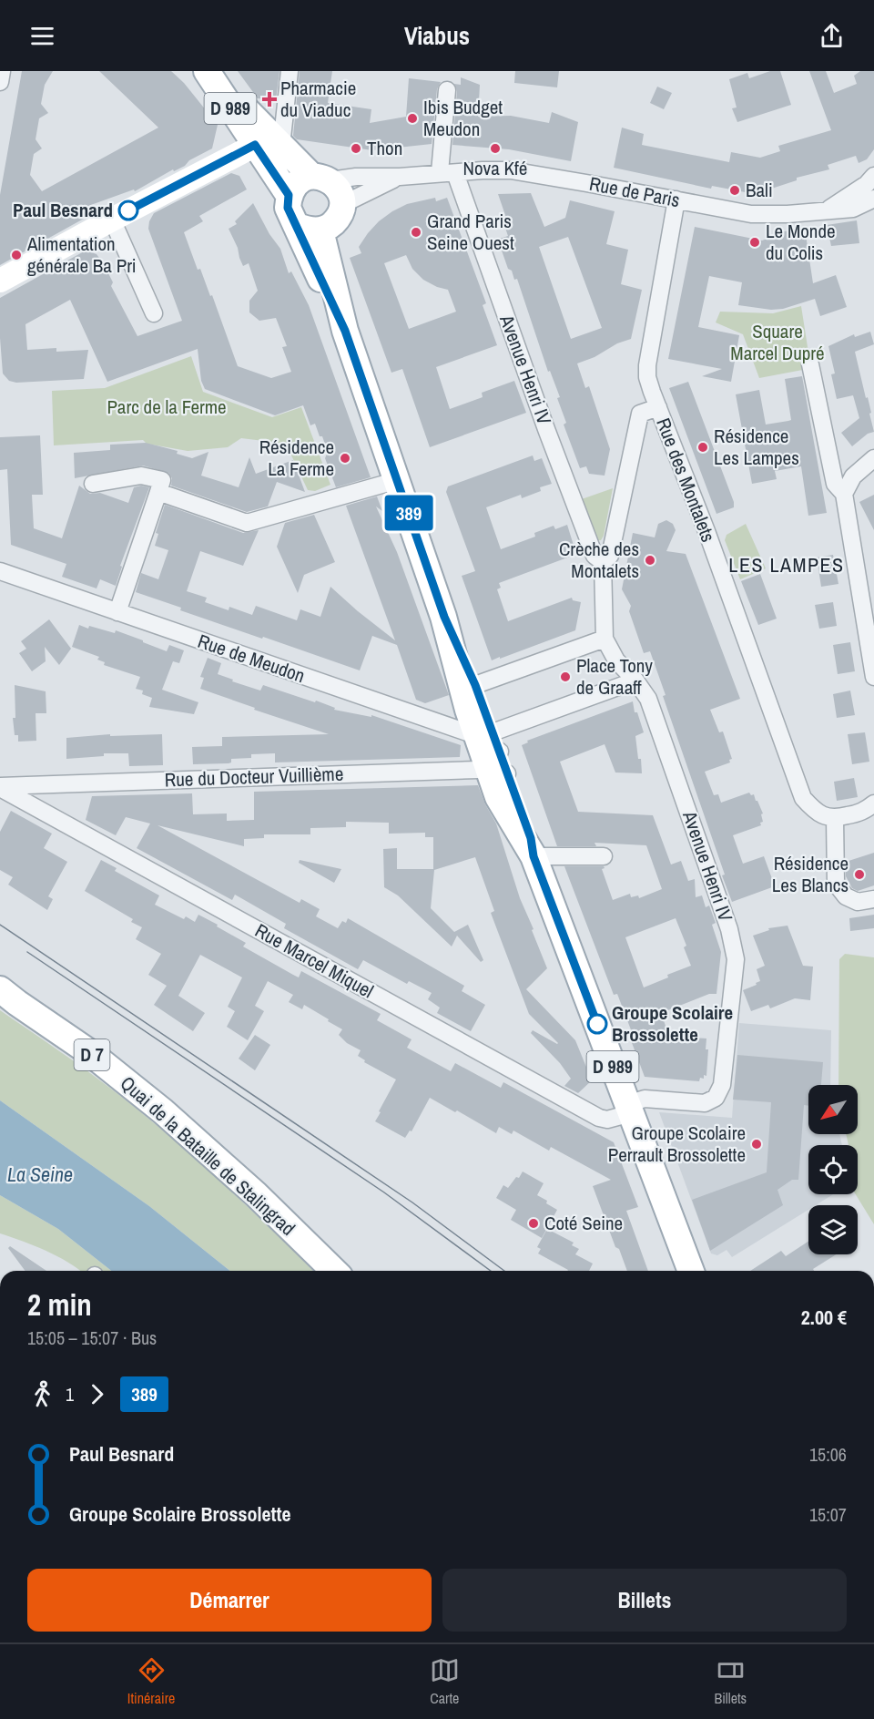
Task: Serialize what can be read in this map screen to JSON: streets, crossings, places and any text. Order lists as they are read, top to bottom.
{
  "streets": {
    "main road": ["D 989", "D 7", "Quai de la Bataille de Stalingrad"],
    "street": [
      "Rue de Paris",
      "Avenue Henri IV",
      "Rue des Montalets",
      "Rue de Meudon",
      "Rue du Docteur Vuillième",
      "Rue Marcel Miquel"
    ]
  },
  "crossings": [
    ["D 989", "Rue de Paris"],
    ["D 989", "Avenue Henri IV"],
    ["D 989", "Rue de Meudon"],
    ["D 989", "Rue du Docteur Vuillième"],
    ["D 989", "Rue Marcel Miquel"],
    ["Rue de Paris", "Avenue Henri IV"],
    ["Rue de Paris", "Rue des Montalets"],
    ["Avenue Henri IV", "Rue des Montalets"],
    ["Avenue Henri IV", "Rue Marcel Miquel"],
    ["Rue de Meudon", "Rue du Docteur Vuillième"],
    ["Rue du Docteur Vuillième", "Rue Marcel Miquel"]
  ],
  "districts": ["LES LAMPES"],
  "water": ["La Seine"],
  "parks": ["Square Marcel Dupré", "Parc de la Ferme"],
  "places": {
    "health": ["Pharmacie du Viaduc"],
    "other": [
      "Ibis Budget Meudon",
      "Thon",
      "Nova Kfé",
      "Bali",
      "Paul Besnard",
      "Grand Paris Seine Ouest",
      "Le Monde du Colis",
      "Alimentation générale Ba Pri",
      "Résidence Les Lampes",
      "Résidence La Ferme",
      "Crèche des Montalets",
      "Place Tony de Graaff",
      "Résidence Les Blancs",
      "Groupe Scolaire Brossolette",
      "Groupe Scolaire Perrault Brossolette",
      "Coté Seine"
    ]
  },
  "lines": ["bus line 389"],
  "north": "bottom left",
  "page": {
    "header": "Viabus",
    "on_map": "389",
    "heading": ["2 min", "15:05 – 15:07 · Bus", "2.00 €"],
    "legs": ["1", "389"],
    "list": [
      {
        "name": "Paul Besnard",
        "value": "15:06"
      },
      {
        "name": "Groupe Scolaire Brossolette",
        "value": "15:07"
      }
    ],
    "buttons": ["Démarrer", "Billets"],
    "tabs": ["Itinéraire", "Carte", "Billets"]
  }
}
